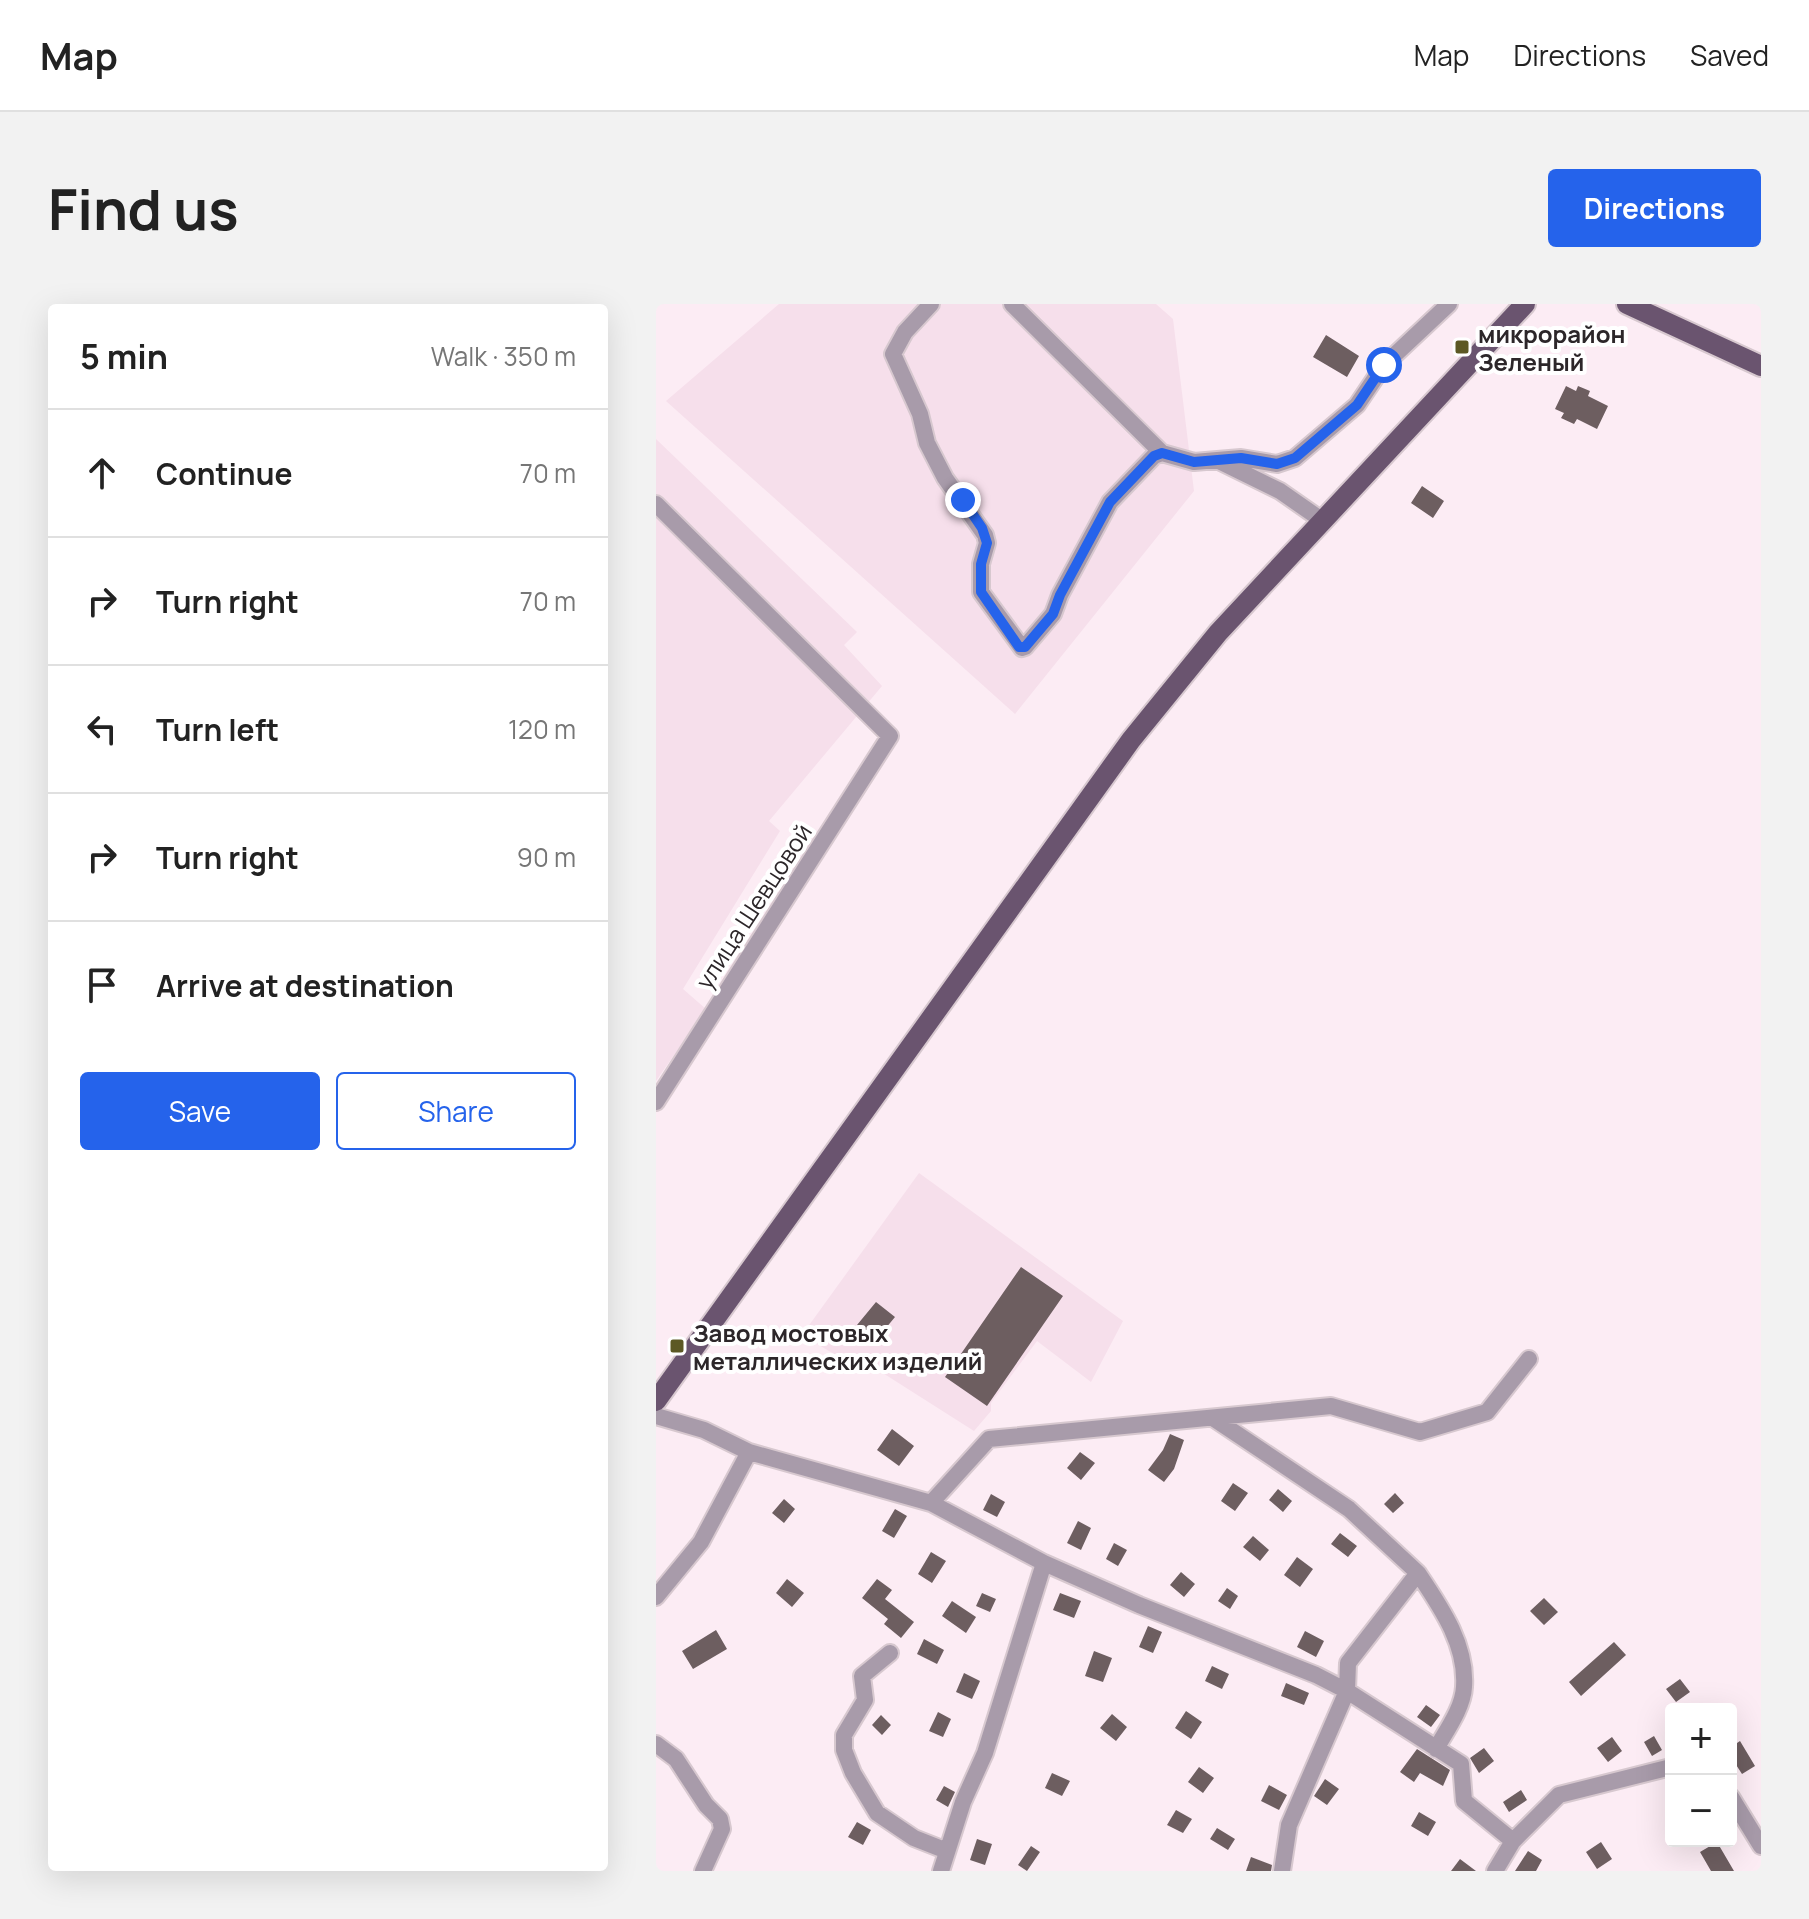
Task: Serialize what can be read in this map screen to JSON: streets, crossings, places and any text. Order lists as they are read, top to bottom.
{
  "streets": {
    "street": ["улица Шевцовой"]
  },
  "places": {
    "transit": ["микрорайон Зеленый", "Завод мостовых металлических изделий"]
  },
  "page": {
    "header": "Map",
    "nav": ["Map", "Directions", "Saved"],
    "buttons": [
      "Directions",
      ["Save", "Share"]
    ],
    "title": "Find us",
    "heading": ["5 min", "Walk · 350 m"],
    "list": [
      ["Continue", "70 m"],
      ["Turn right", "70 m"],
      ["Turn left", "120 m"],
      ["Turn right", "90 m"],
      "Arrive at destination"
    ],
    "map_buttons": ["+", "−"]
  }
}
